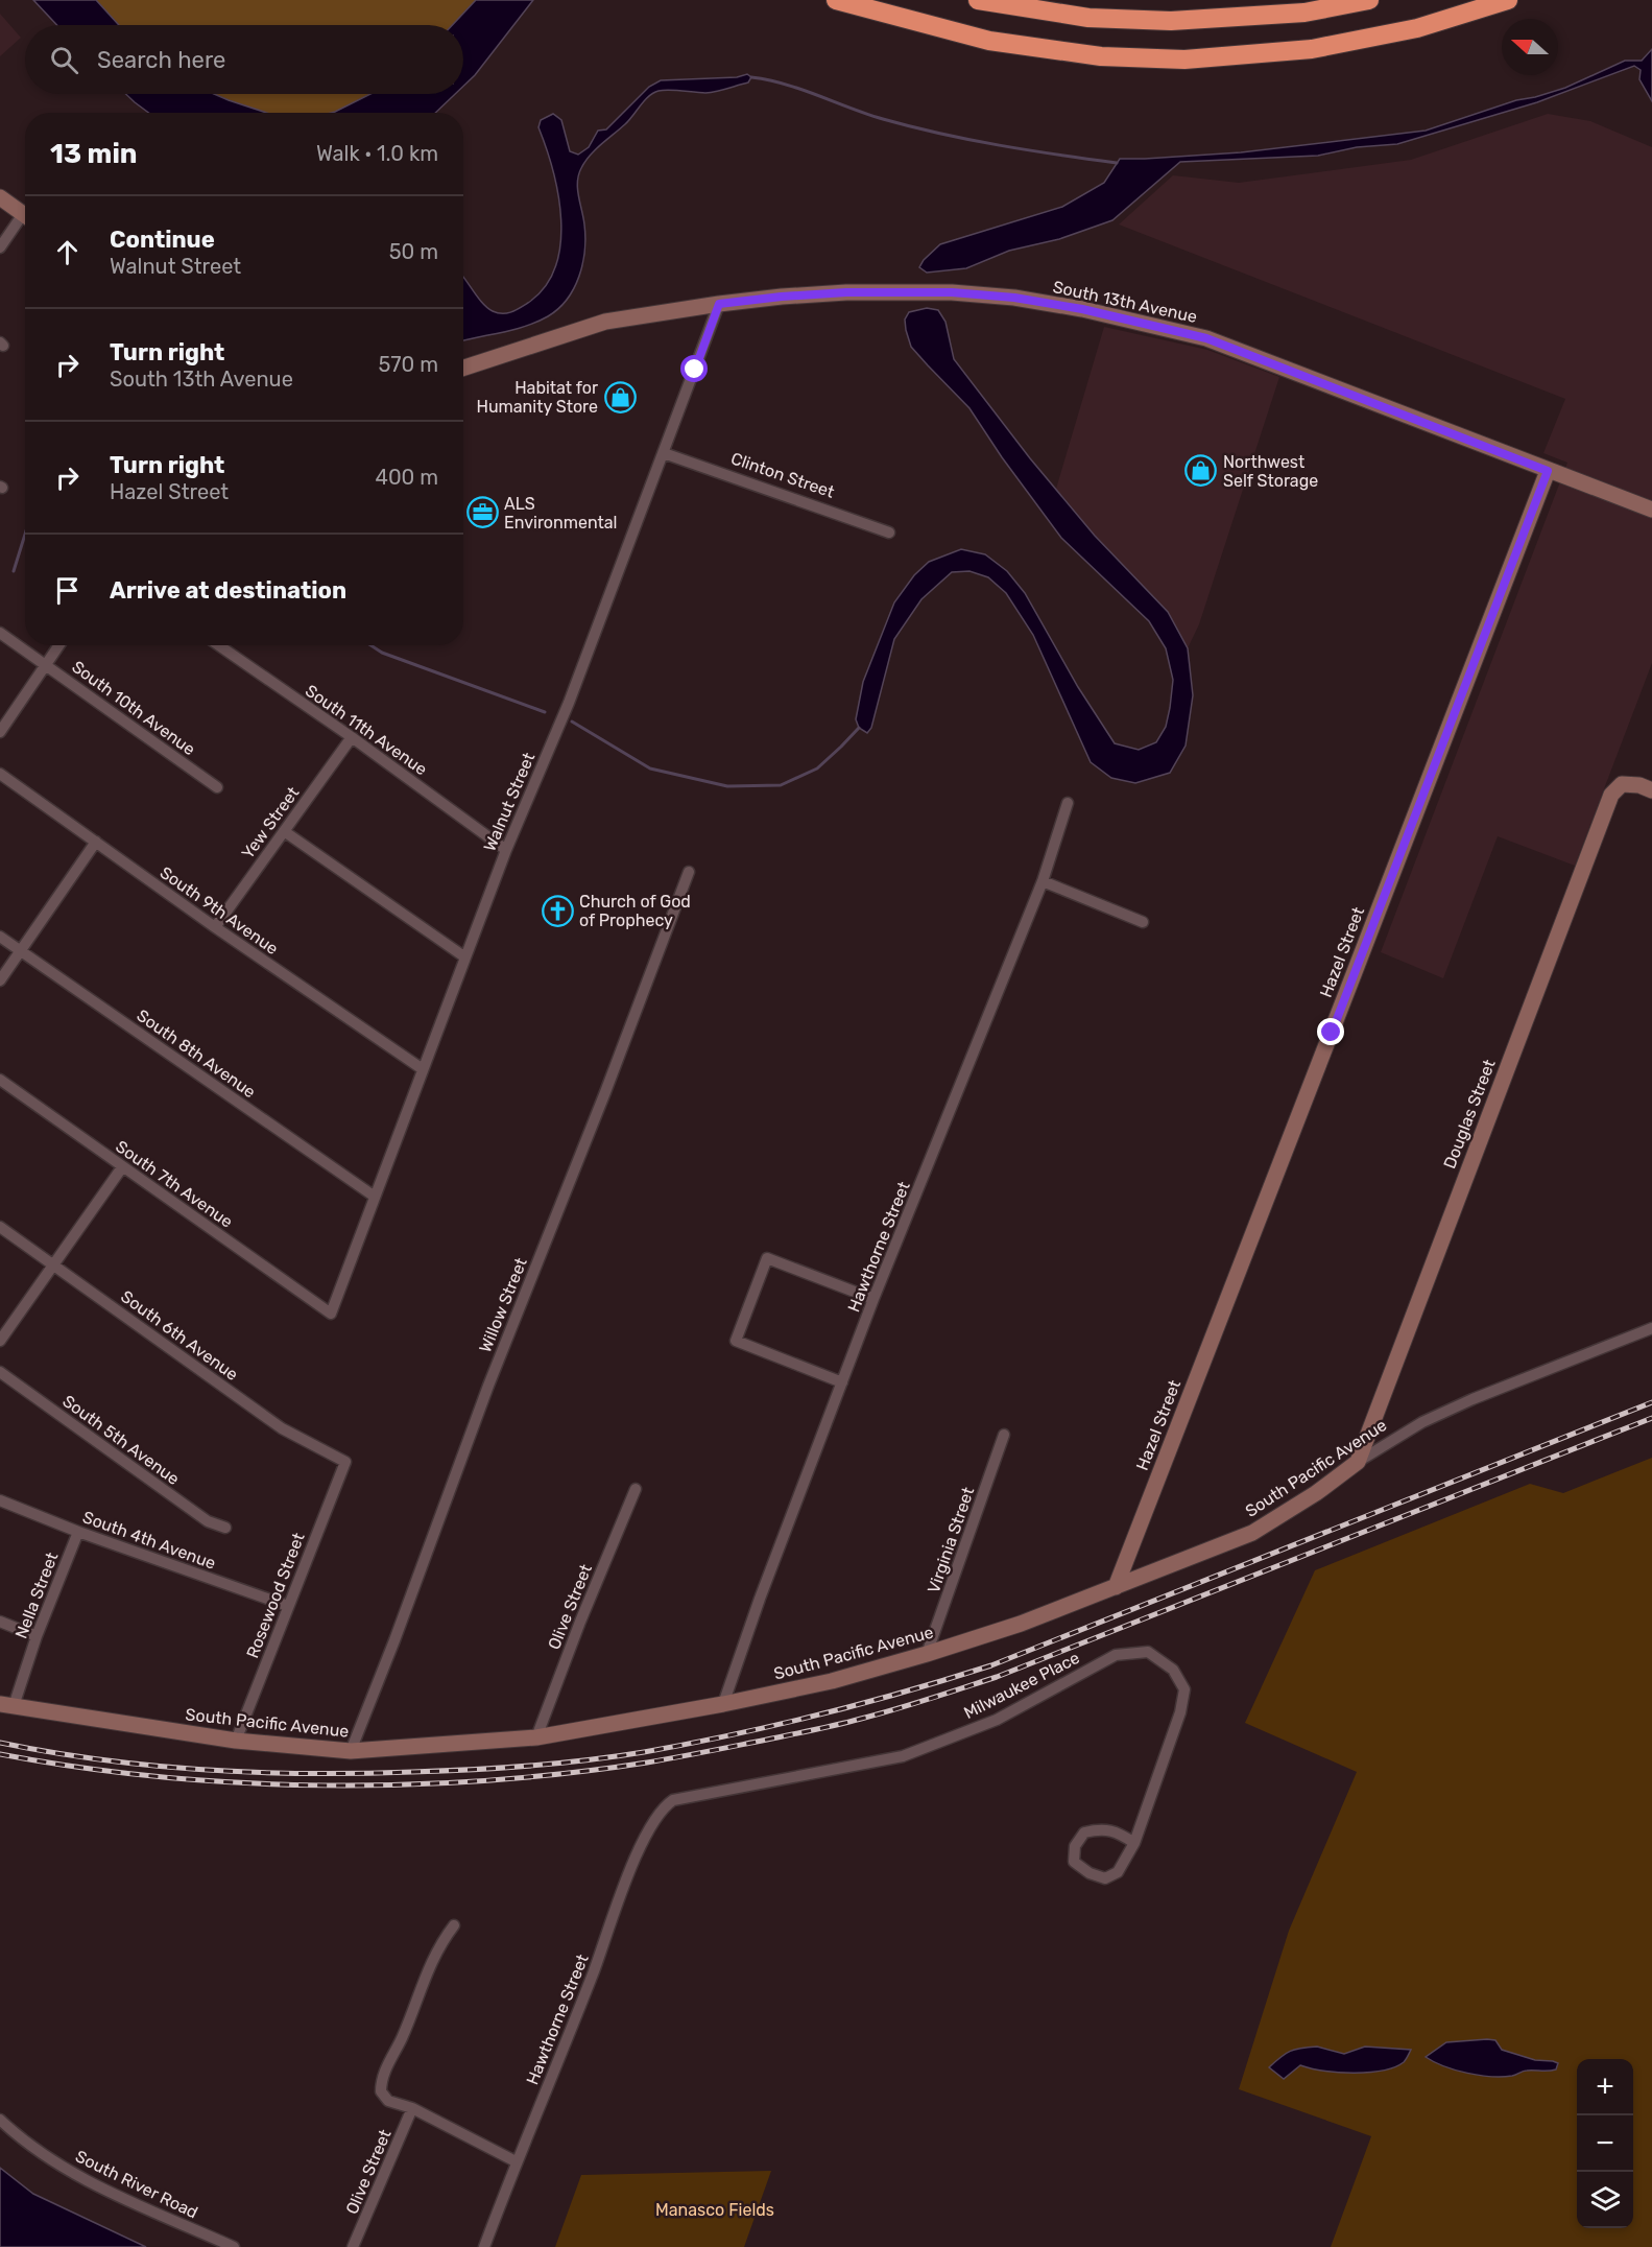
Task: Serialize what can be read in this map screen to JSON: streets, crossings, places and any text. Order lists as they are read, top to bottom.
{
  "streets": {
    "street": [
      "South 13th Avenue",
      "Clinton Street",
      "South 10th Avenue",
      "South 11th Avenue",
      "Walnut Street",
      "Yew Street",
      "South 9th Avenue",
      "Hazel Street",
      "South 8th Avenue",
      "Douglas Street",
      "South 7th Avenue",
      "Hawthorne Street",
      "Willow Street",
      "South 6th Avenue",
      "South 5th Avenue",
      "South Pacific Avenue",
      "South 4th Avenue",
      "Virginia Street",
      "Nella Street",
      "Rosewood Street",
      "Olive Street",
      "Milwaukee Place",
      "South River Road"
    ]
  },
  "crossings": [
    ["South 13th Avenue", "Walnut Street"],
    ["South 13th Avenue", "Hazel Street"],
    ["Clinton Street", "Walnut Street"],
    ["South 11th Avenue", "Walnut Street"],
    ["South 11th Avenue", "Yew Street"],
    ["Walnut Street", "South 9th Avenue"],
    ["Walnut Street", "South 8th Avenue"],
    ["Walnut Street", "South 7th Avenue"],
    ["Yew Street", "South 9th Avenue"],
    ["Hazel Street", "South Pacific Avenue"],
    ["Douglas Street", "South Pacific Avenue"],
    ["Hawthorne Street", "South Pacific Avenue"],
    ["Hawthorne Street", "Milwaukee Place"],
    ["Willow Street", "South Pacific Avenue"],
    ["South 6th Avenue", "Rosewood Street"],
    ["South Pacific Avenue", "Virginia Street"],
    ["South Pacific Avenue", "Nella Street"],
    ["South Pacific Avenue", "Rosewood Street"],
    ["South Pacific Avenue", "Olive Street"],
    ["South 4th Avenue", "Nella Street"],
    ["South 4th Avenue", "Rosewood Street"]
  ],
  "parks": ["Manasco Fields"],
  "places": {
    "shop": ["Habitat for Humanity Store", "Northwest Self Storage"],
    "office": ["ALS Environmental"],
    "church": ["Church of God of Prophecy"]
  },
  "north": "left",
  "page": {
    "search": "Search here",
    "heading": ["13 min", "Walk · 1.0 km"],
    "list": [
      ["Continue", "Walnut Street", "50 m"],
      ["Turn right", "South 13th Avenue", "570 m"],
      ["Turn right", "Hazel Street", "400 m"],
      "Arrive at destination"
    ],
    "map_buttons": ["+", "−"]
  }
}
